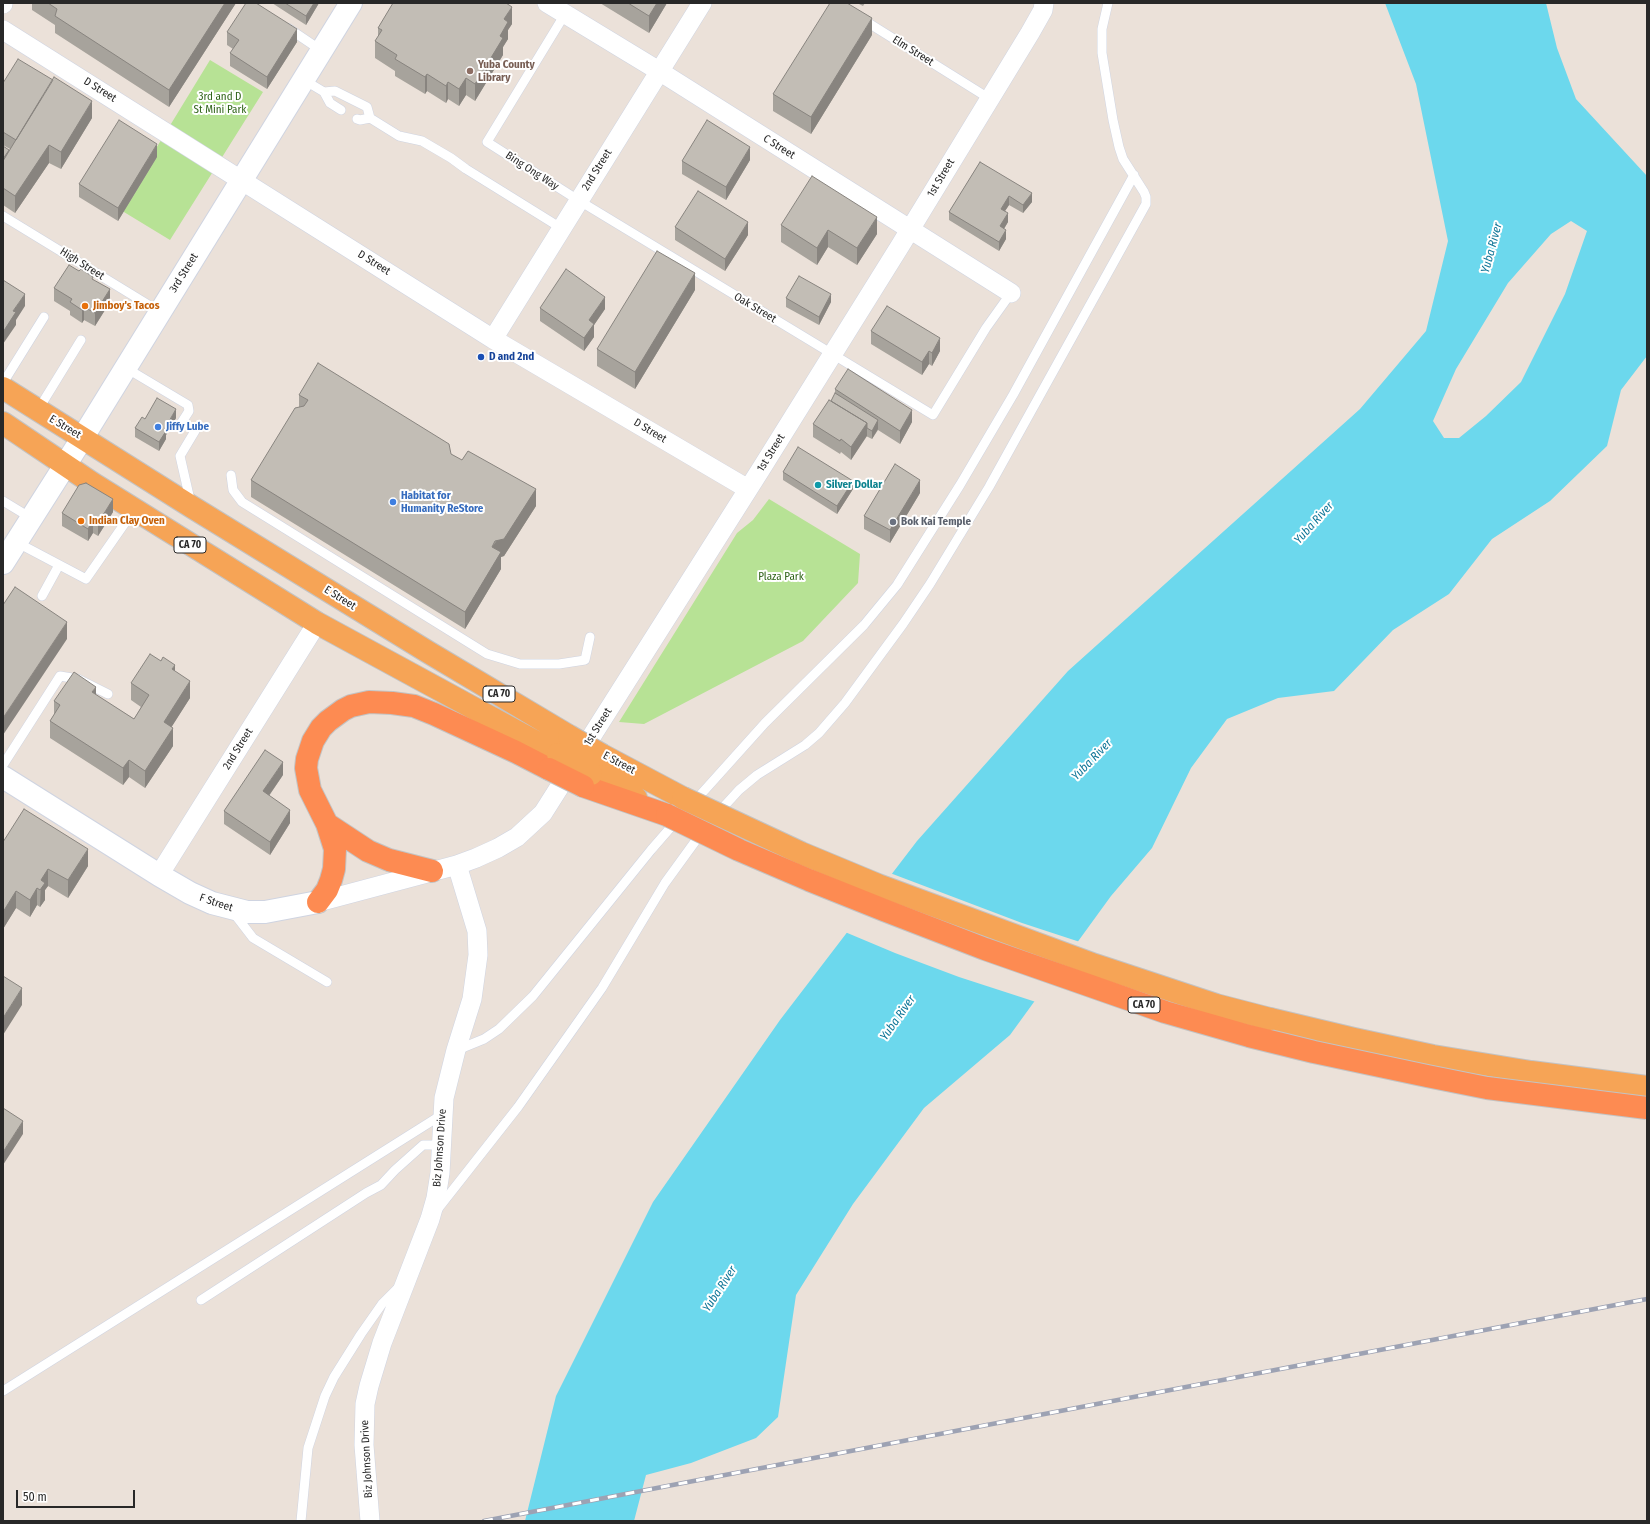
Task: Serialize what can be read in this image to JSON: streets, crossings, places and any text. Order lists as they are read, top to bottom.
{
  "streets": {
    "highway": ["E Street", "CA 70"],
    "street": [
      "D Street",
      "C Street",
      "2nd Street",
      "1st Street",
      "3rd Street",
      "F Street",
      "Biz Johnson Drive"
    ],
    "lane": [
      "Elm Street",
      "Bing Ong Way",
      "High Street",
      "Oak Street"
    ]
  },
  "crossings": [
    ["Elm Street", "1st Street"],
    ["D Street", "2nd Street"],
    ["D Street", "1st Street"],
    ["D Street", "3rd Street"],
    ["C Street", "2nd Street"],
    ["C Street", "Bing Ong Way"],
    ["C Street", "1st Street"],
    ["C Street", "Oak Street"],
    ["2nd Street", "Bing Ong Way"],
    ["2nd Street", "Oak Street"],
    ["2nd Street", "CA 70"],
    ["2nd Street", "F Street"],
    ["Bing Ong Way", "Oak Street"],
    ["1st Street", "Oak Street"],
    ["1st Street", "F Street"],
    ["1st Street", "Biz Johnson Drive"],
    ["High Street", "3rd Street"],
    ["3rd Street", "E Street"],
    ["3rd Street", "CA 70"],
    ["E Street", "CA 70"],
    ["F Street", "Biz Johnson Drive"]
  ],
  "water": ["Yuba River"],
  "parks": ["3rd and D St Mini Park", "Plaza Park"],
  "places": [
    "Yuba County Library",
    "Jimboy's Tacos",
    "D and 2nd",
    "Jiffy Lube",
    "Silver Dollar",
    "Habitat for Humanity ReStore",
    "Indian Clay Oven",
    "Bok Kai Temple"
  ],
  "scale_bar": "50 m"
}
